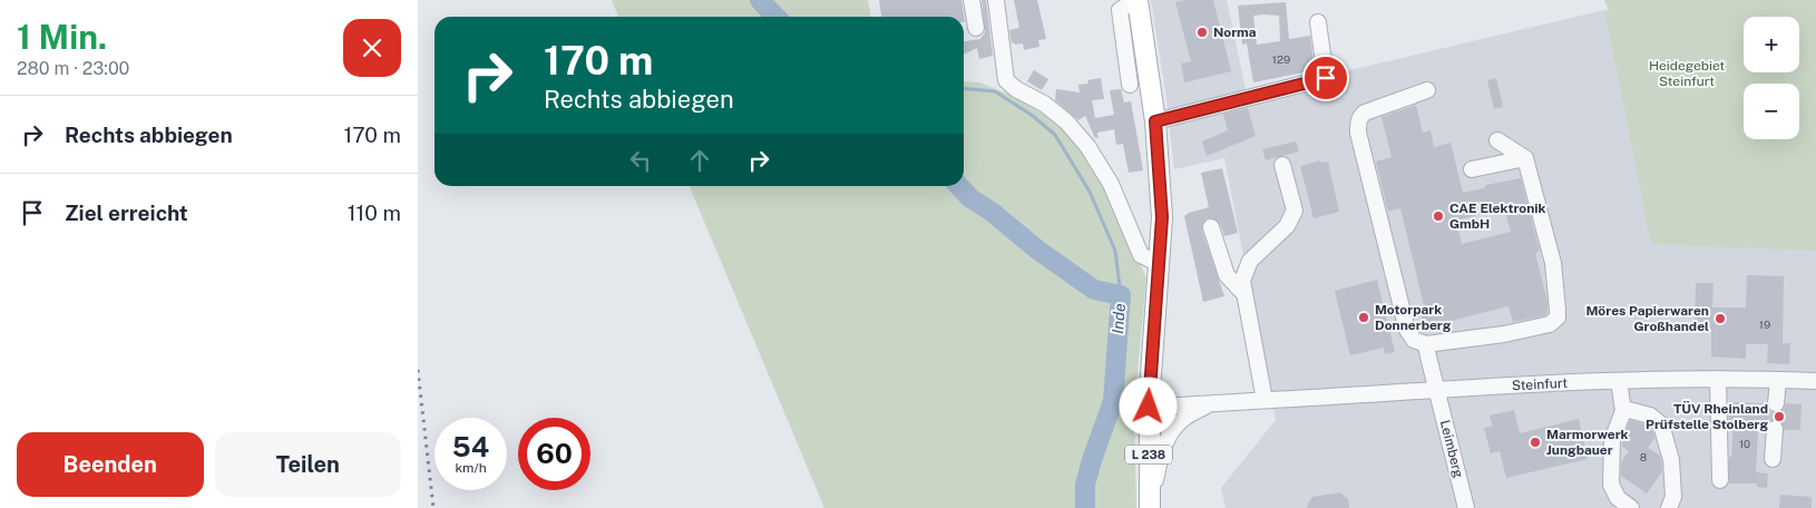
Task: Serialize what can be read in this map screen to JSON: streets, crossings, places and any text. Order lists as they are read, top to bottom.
{
  "streets": {
    "main road": ["L 238"],
    "street": ["Steinfurt", "Leimberg"]
  },
  "crossings": [
    ["Steinfurt", "Leimberg"],
    ["Steinfurt", "L 238"]
  ],
  "water": ["Inde"],
  "parks": ["Heidegebiet Steinfurt"],
  "places": [
    "Norma",
    "CAE Elektronik GmbH",
    "Motorpark Donnerberg",
    "Möres Papierwaren Großhandel",
    "TÜV Rheinland Prüfstelle Stolberg",
    "Marmorwerk Jungbauer"
  ],
  "house_numbers": [
    "129",
    "19",
    "10",
    "8"
  ],
  "page": {
    "heading": ["1 Min.", "280 m · 23:00"],
    "map_buttons": ["+", "−"],
    "turn": ["170 m", "Rechts abbiegen"],
    "list": [
      {
        "name": "Rechts abbiegen",
        "value": "170 m"
      },
      {
        "name": "Ziel erreicht",
        "value": "110 m"
      }
    ],
    "speed": "54 km/h",
    "limit": "60",
    "buttons": ["Beenden", "Teilen"]
  }
}
